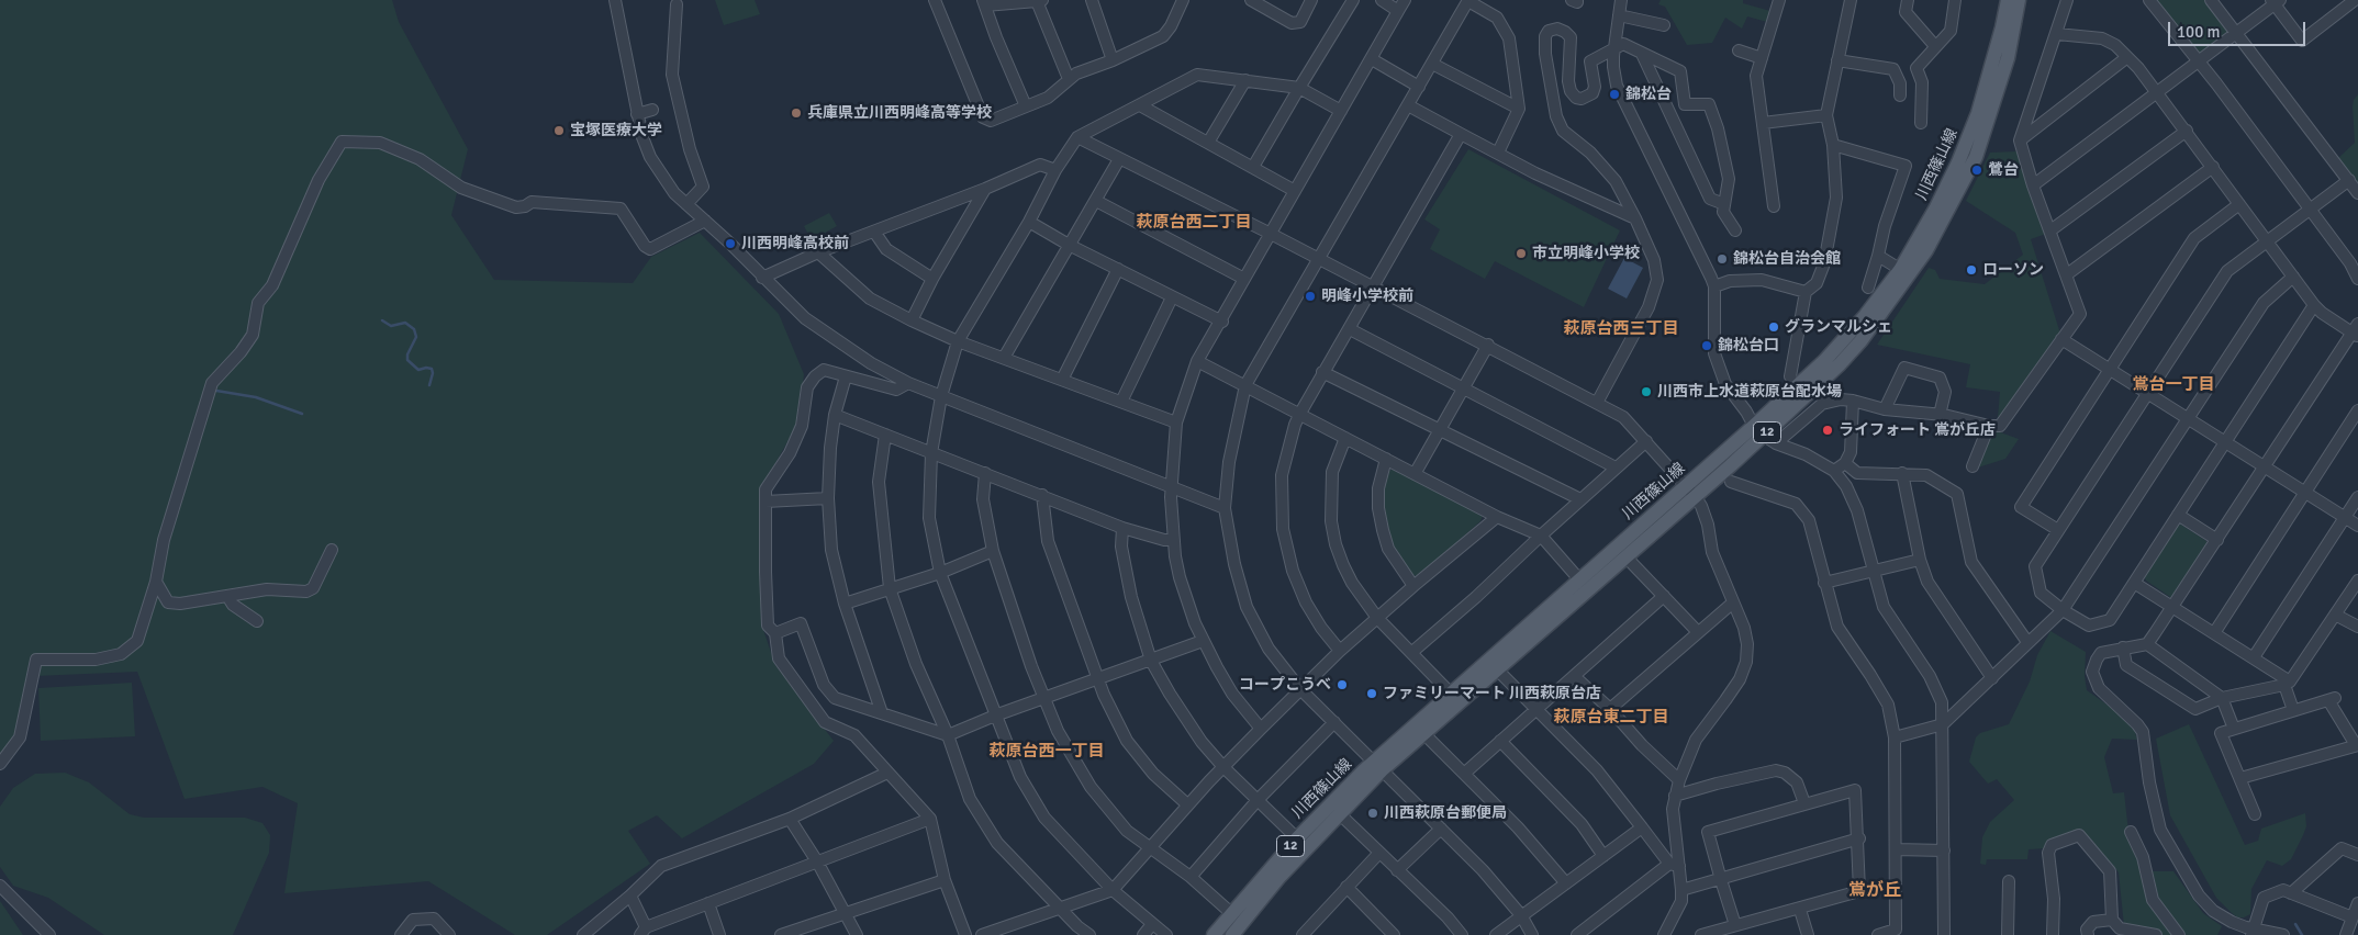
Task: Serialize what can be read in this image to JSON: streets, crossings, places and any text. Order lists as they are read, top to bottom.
{
  "streets": {
    "main road": ["川西篠山線", "12"]
  },
  "districts": [
    "萩原台西二丁目",
    "萩原台西三丁目",
    "鴬台一丁目",
    "萩原台東二丁目",
    "萩原台西一丁目",
    "鴬が丘"
  ],
  "places": [
    "錦松台",
    "兵庫県立川西明峰高等学校",
    "宝塚医療大学",
    "鶯台",
    "川西明峰高校前",
    "市立明峰小学校",
    "錦松台自治会館",
    "ローソン",
    "明峰小学校前",
    "グランマルシェ",
    "錦松台口",
    "川西市上水道萩原台配水場",
    "ライフォート 鴬が丘店",
    "コープこうべ",
    "ファミリーマート 川西萩原台店",
    "川西萩原台郵便局"
  ],
  "scale_bar": "100 m"
}
